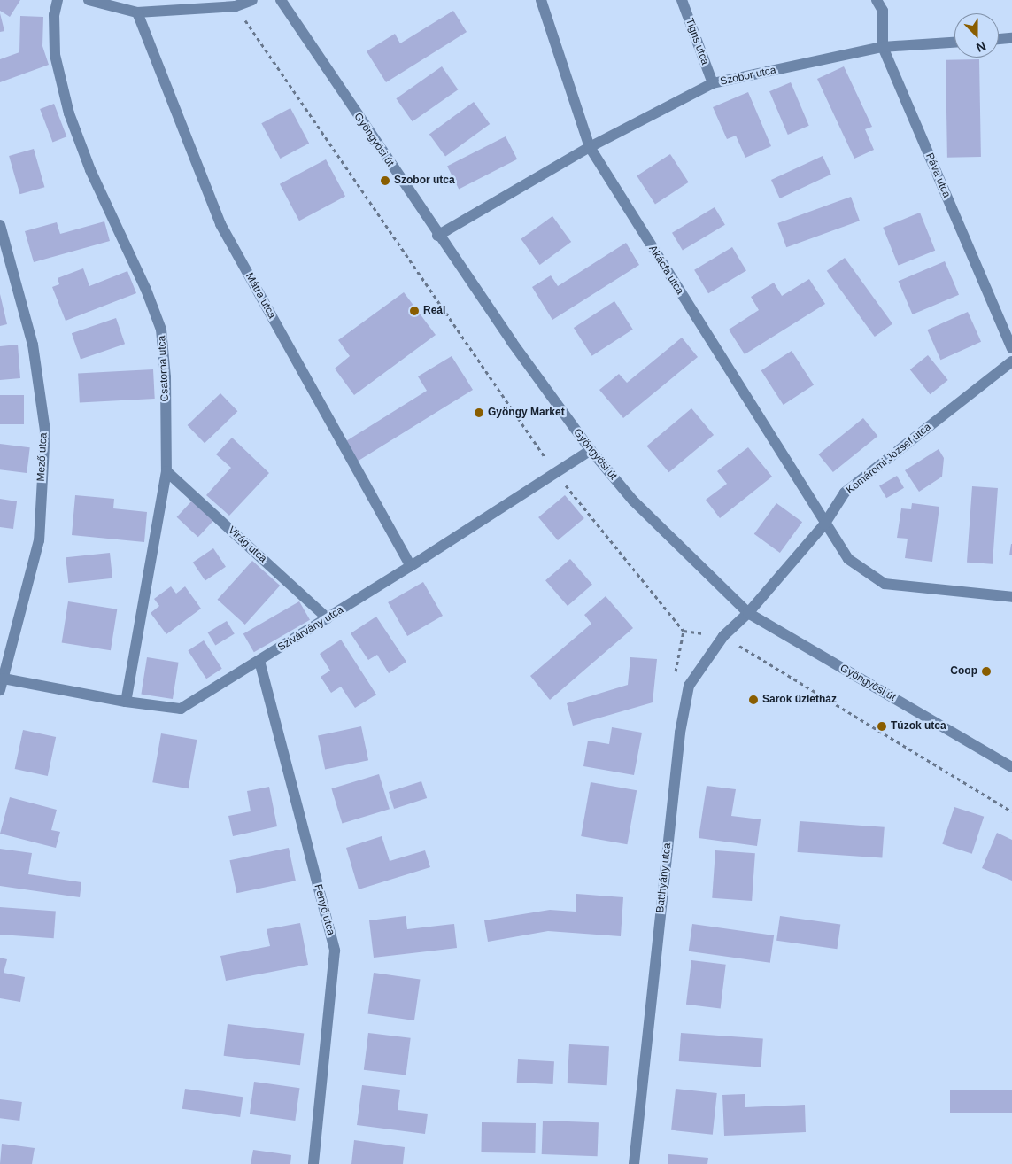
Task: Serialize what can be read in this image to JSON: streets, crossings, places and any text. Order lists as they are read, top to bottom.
{
  "streets": {
    "street": [
      "Tigris utca",
      "Szobor utca",
      "Gyöngyösi út",
      "Páva utca",
      "Akácfa utca",
      "Mátra utca",
      "Csatorna utca",
      "Mező utca",
      "Komáromi József utca",
      "Virág utca",
      "Szivárvány utca",
      "Batthyány utca",
      "Fenyő utca"
    ]
  },
  "crossings": [
    ["Tigris utca", "Szobor utca"],
    ["Szobor utca", "Gyöngyösi út"],
    ["Szobor utca", "Páva utca"],
    ["Szobor utca", "Akácfa utca"],
    ["Gyöngyösi út", "Komáromi József utca"],
    ["Gyöngyösi út", "Szivárvány utca"],
    ["Gyöngyösi út", "Batthyány utca"],
    ["Akácfa utca", "Komáromi József utca"],
    ["Mátra utca", "Szivárvány utca"],
    ["Csatorna utca", "Virág utca"],
    ["Csatorna utca", "Szivárvány utca"],
    ["Mező utca", "Szivárvány utca"],
    ["Komáromi József utca", "Batthyány utca"],
    ["Virág utca", "Szivárvány utca"],
    ["Szivárvány utca", "Fenyő utca"]
  ],
  "places": [
    "Szobor utca",
    "Reál",
    "Gyöngy Market",
    "Coop",
    "Sarok üzletház",
    "Túzok utca"
  ],
  "north": "bottom"
}
